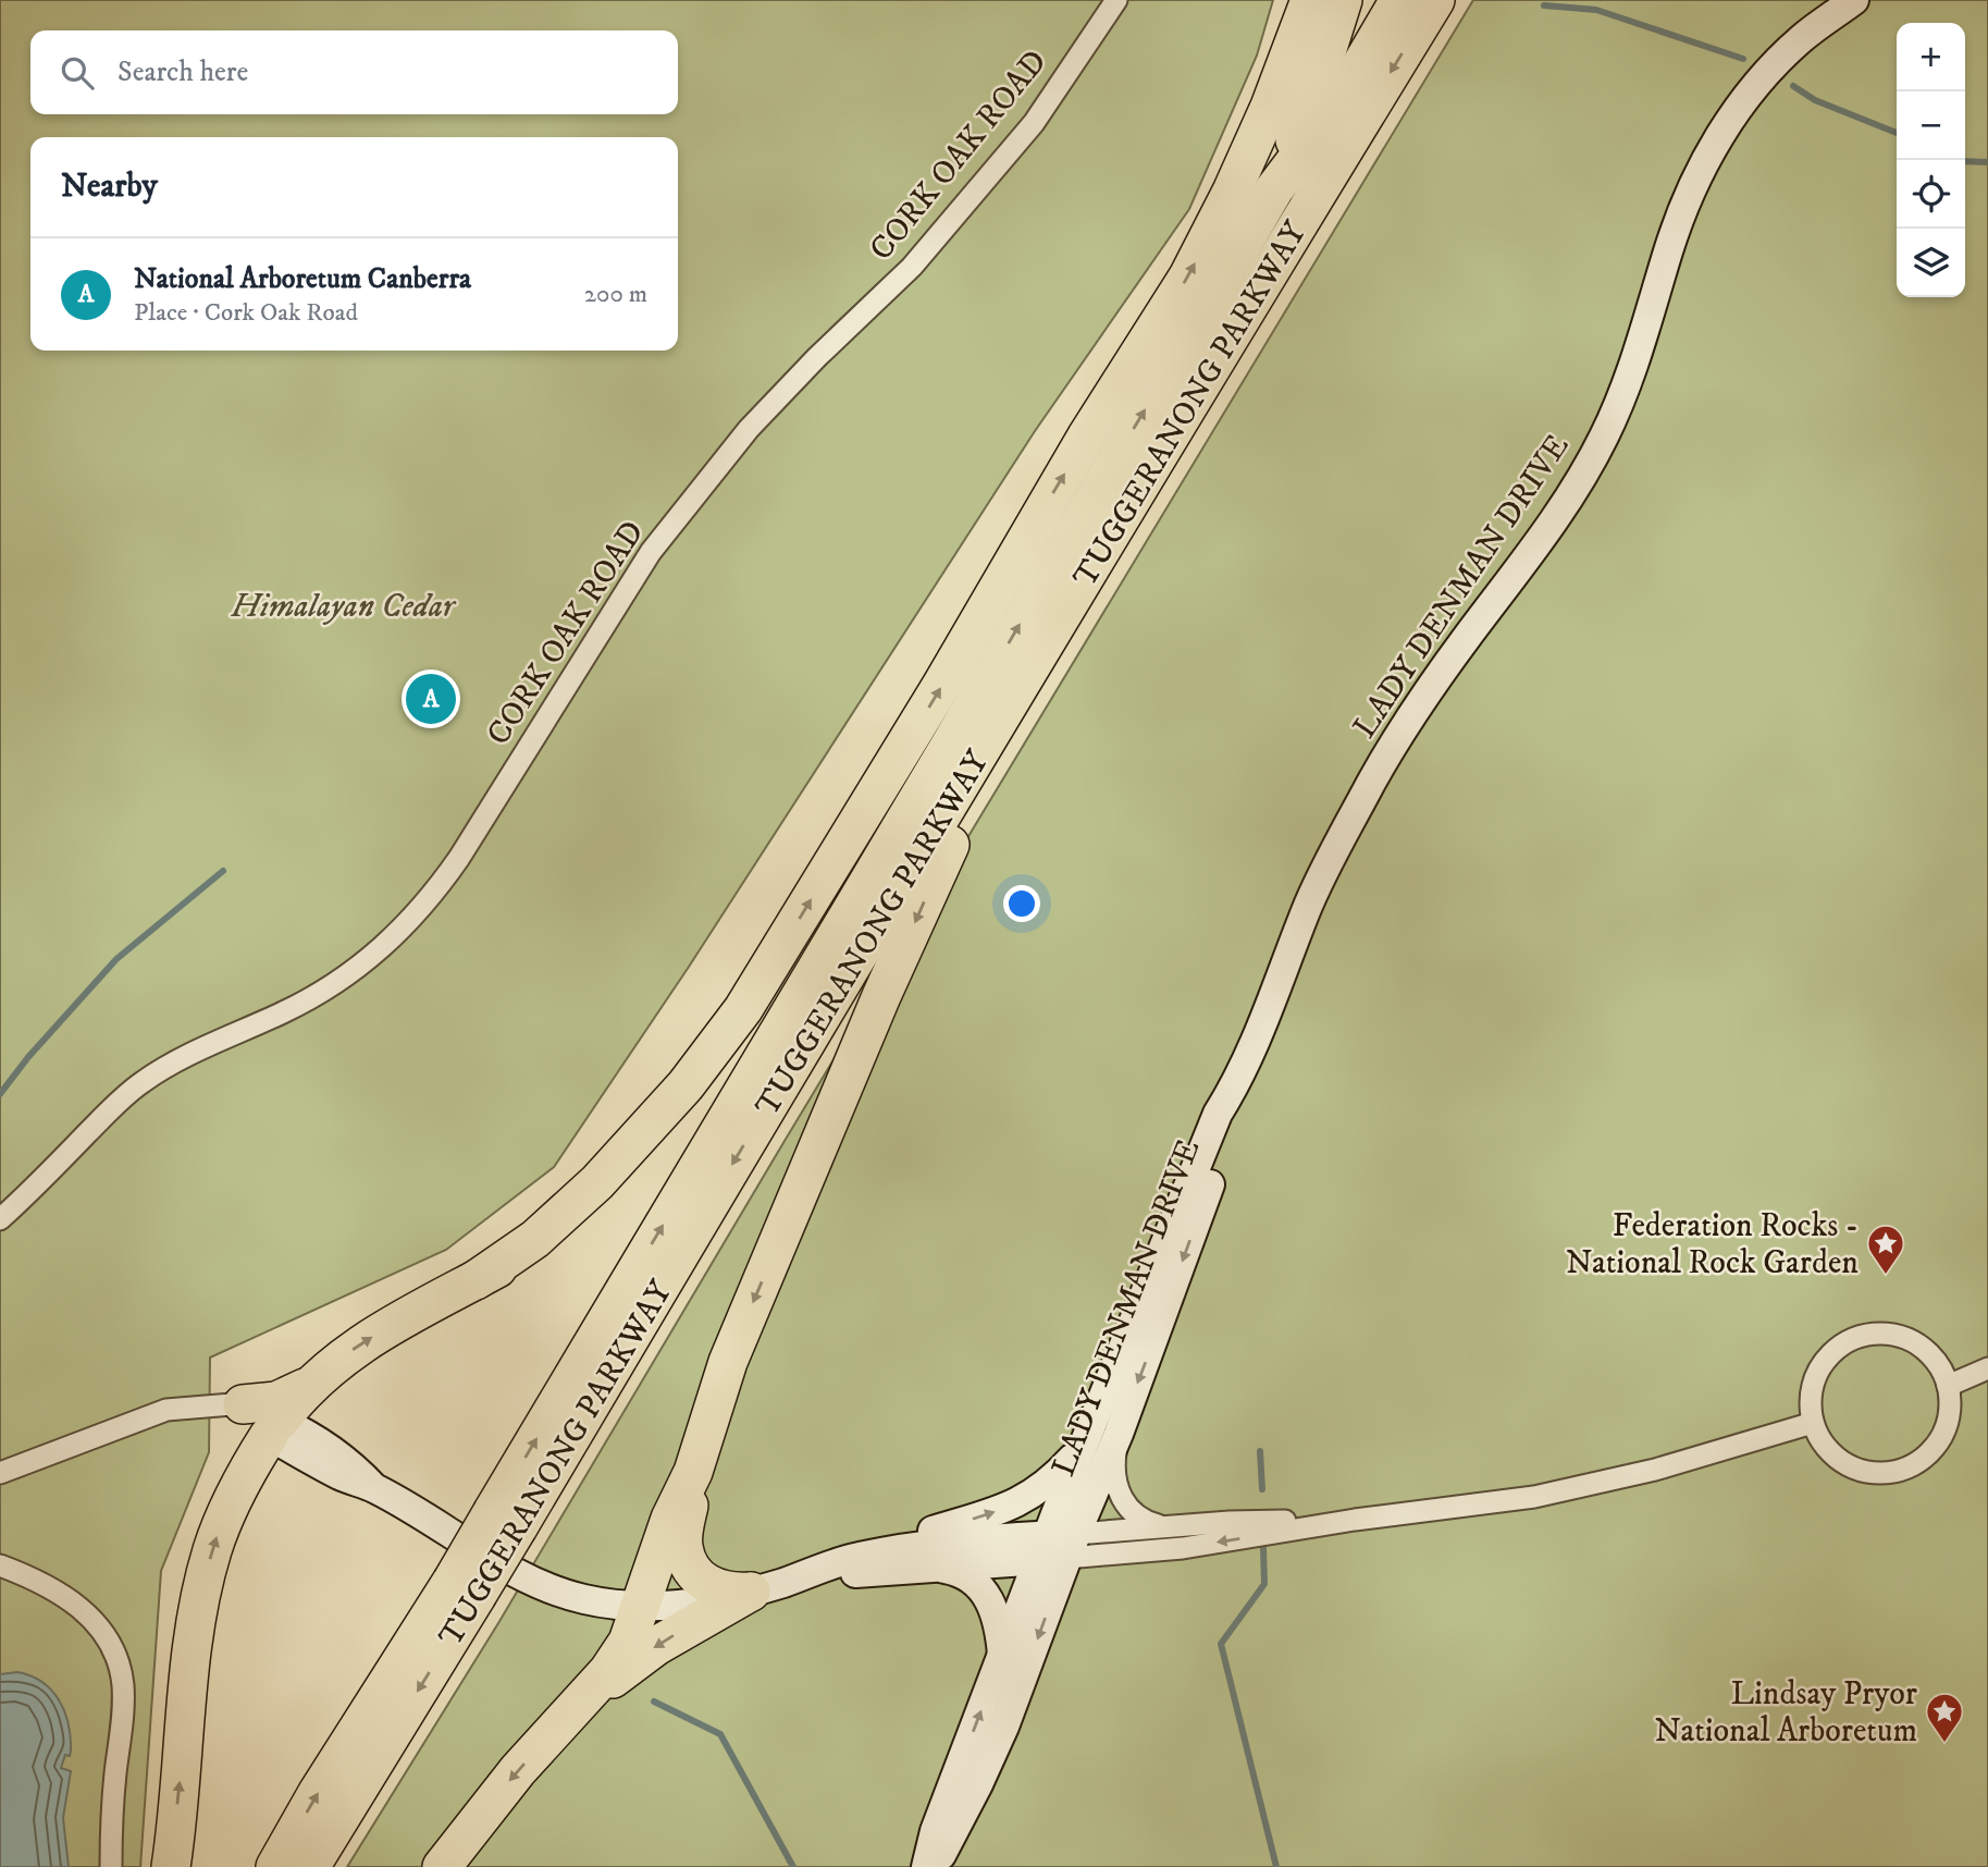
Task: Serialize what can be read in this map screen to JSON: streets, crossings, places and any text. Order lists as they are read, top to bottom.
{
  "streets": {
    "highway": ["TUGGERANONG PARKWAY"],
    "street": ["CORK OAK ROAD", "LADY DENMAN DRIVE"]
  },
  "parks": ["Himalayan Cedar"],
  "places": {
    "place": ["Federation Rocks - National Rock Garden", "Lindsay Pryor National Arboretum"]
  },
  "page": {
    "map_buttons": ["+", "−"],
    "search": "Search here",
    "heading": "Nearby",
    "list": [
      {
        "mark": "A",
        "name": "National Arboretum Canberra",
        "note": "Place · Cork Oak Road",
        "value": "200 m"
      }
    ],
    "pins": "A"
  }
}
